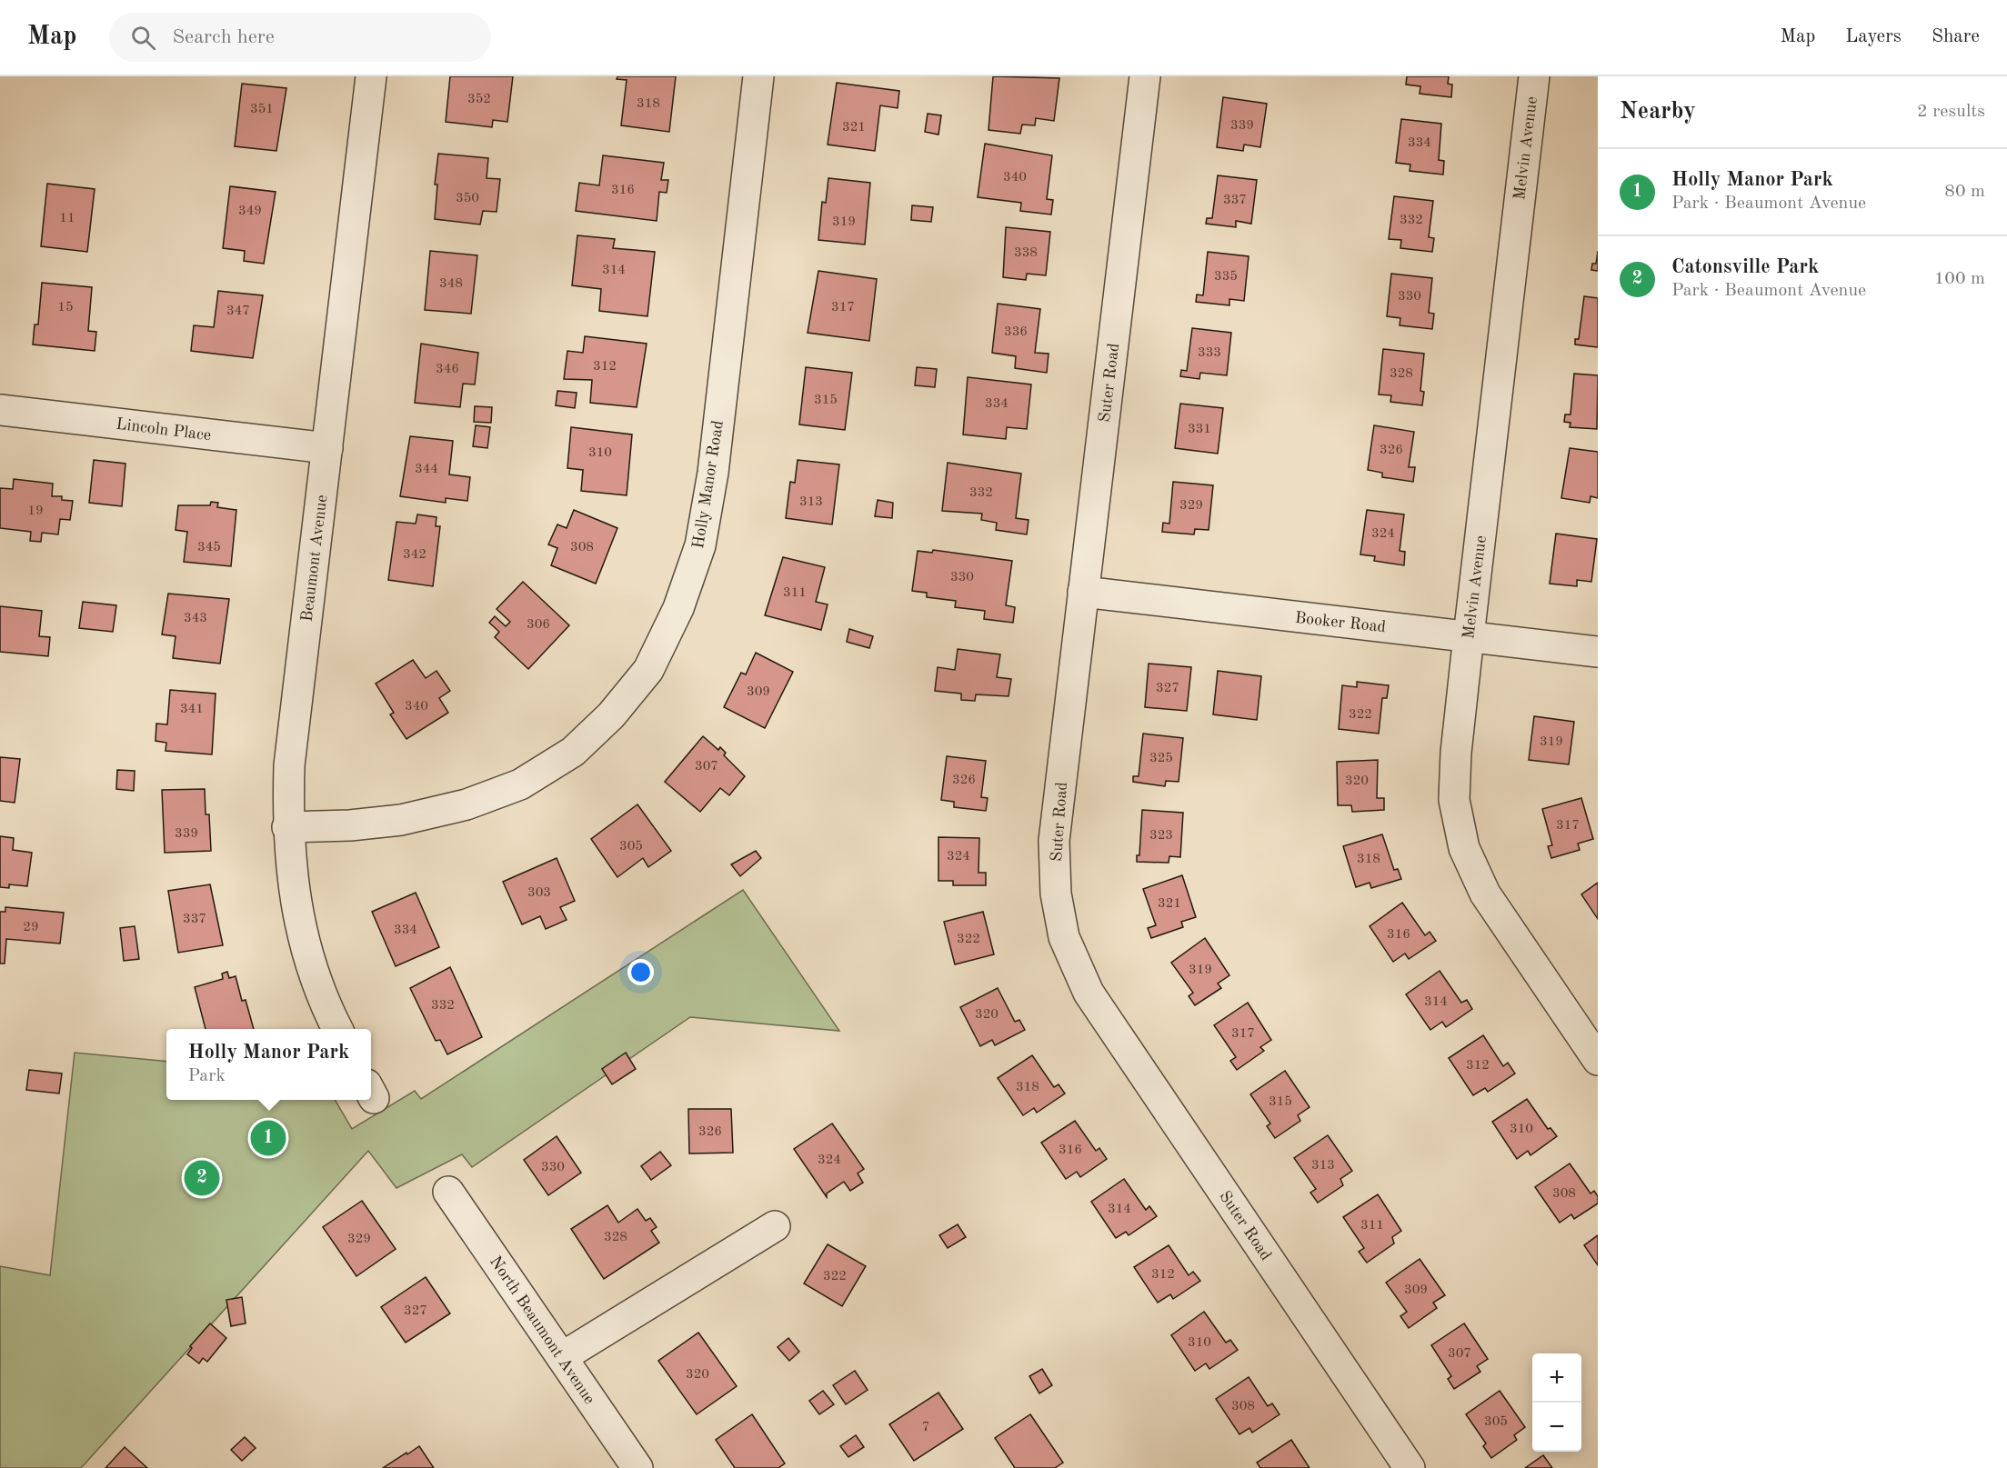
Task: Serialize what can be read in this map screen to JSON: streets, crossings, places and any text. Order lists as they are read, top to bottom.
{
  "streets": {
    "street": [
      "Melvin Avenue",
      "Suter Road",
      "Lincoln Place",
      "Holly Manor Road",
      "Beaumont Avenue",
      "Booker Road",
      "North Beaumont Avenue"
    ]
  },
  "crossings": [
    ["Melvin Avenue", "Booker Road"],
    ["Suter Road", "Booker Road"],
    ["Lincoln Place", "Beaumont Avenue"],
    ["Holly Manor Road", "Beaumont Avenue"]
  ],
  "house_numbers": [
    "352",
    "318",
    "351",
    "339",
    "321",
    "334",
    "340",
    "316",
    "350",
    "337",
    "349",
    "11",
    "332",
    "319",
    "338",
    "314",
    "335",
    "348",
    "330",
    "15",
    "317",
    "347",
    "336",
    "333",
    "312",
    "346",
    "328",
    "315",
    "334",
    "331",
    "326",
    "310",
    "344",
    "332",
    "313",
    "329",
    "19",
    "324",
    "345",
    "308",
    "342",
    "330",
    "311",
    "343",
    "306",
    "327",
    "309",
    "340",
    "341",
    "322",
    "319",
    "325",
    "307",
    "326",
    "320",
    "317",
    "339",
    "323",
    "305",
    "324",
    "318",
    "303",
    "321",
    "337",
    "29",
    "334",
    "316",
    "322",
    "319",
    "314",
    "332",
    "320",
    "317",
    "312",
    "318",
    "315",
    "310",
    "326",
    "316",
    "324",
    "313",
    "330",
    "308",
    "314",
    "311",
    "328",
    "329",
    "312",
    "322",
    "309",
    "327",
    "310",
    "307",
    "320",
    "308",
    "305",
    "7"
  ],
  "page": {
    "header": "Map",
    "search": "Search here",
    "nav": ["Map", "Layers", "Share"],
    "heading": ["Nearby", "2 results"],
    "list": [
      {
        "mark": "1",
        "name": "Holly Manor Park",
        "note": "Park · Beaumont Avenue",
        "value": "80 m"
      },
      {
        "mark": "2",
        "name": "Catonsville Park",
        "note": "Park · Beaumont Avenue",
        "value": "100 m"
      }
    ],
    "popup": ["Holly Manor Park", "Park"],
    "pins": ["1", "2"],
    "map_buttons": ["+", "−"]
  }
}
